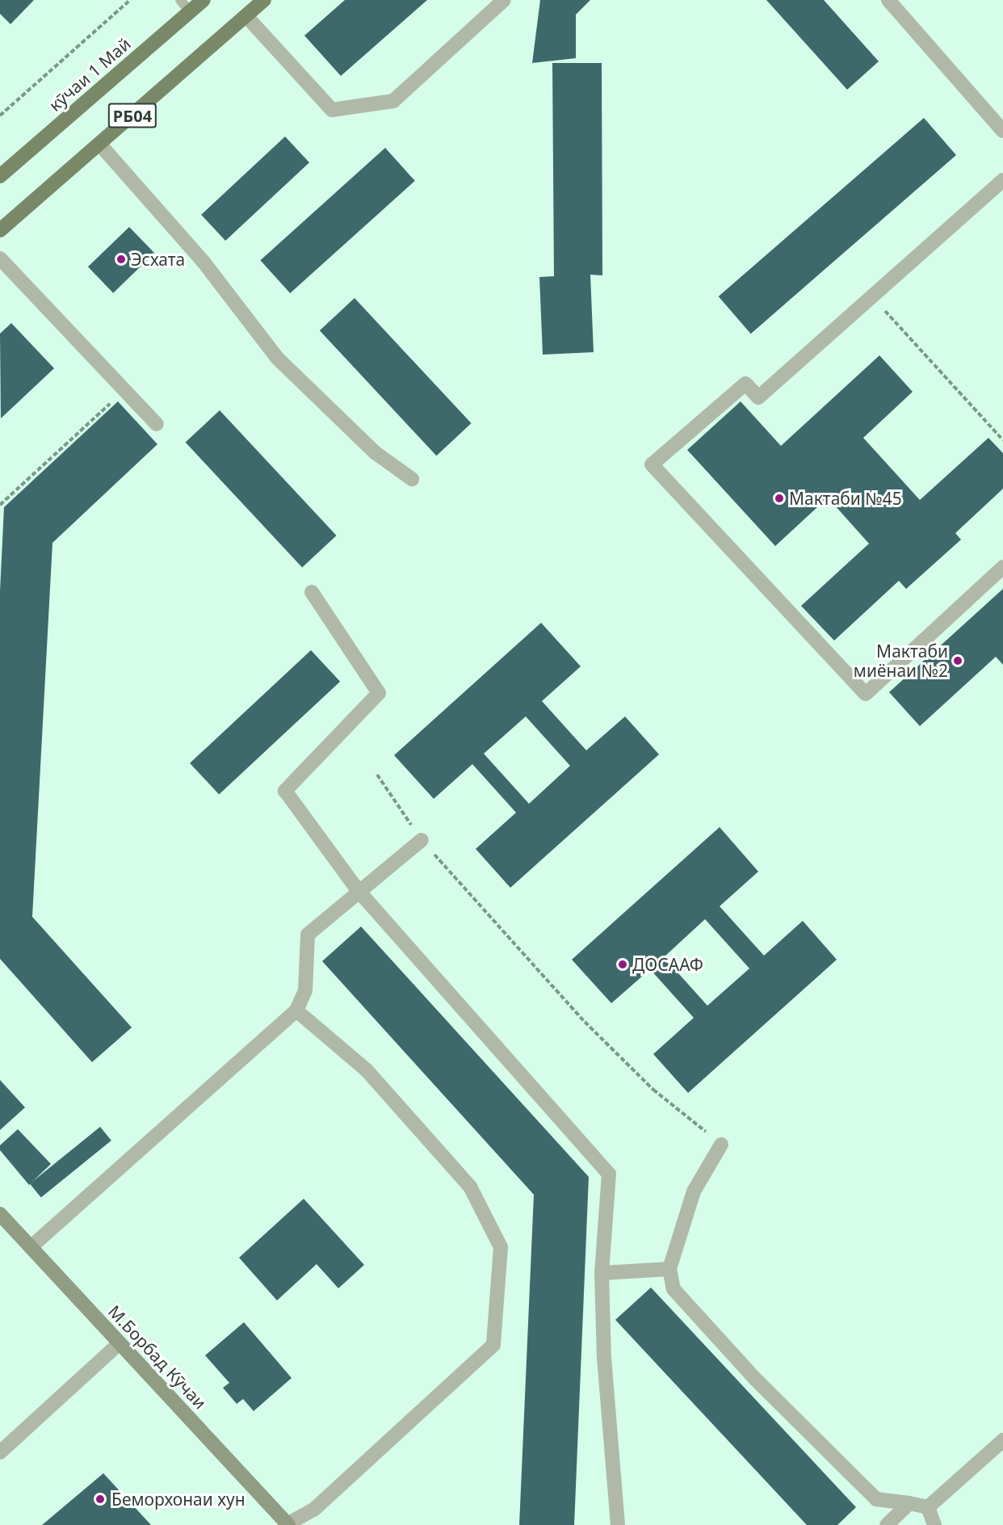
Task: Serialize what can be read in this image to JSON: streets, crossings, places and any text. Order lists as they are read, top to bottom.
{
  "streets": {
    "main road": ["кӯчаи 1 Май", "РБ04"],
    "street": ["М.Борбад Кӯчаи"]
  },
  "places": [
    "Эсхата",
    "Мактаби №45",
    "Мактаби миёнаи №2",
    "ДОСААФ",
    "Беморхонаи хун"
  ]
}
